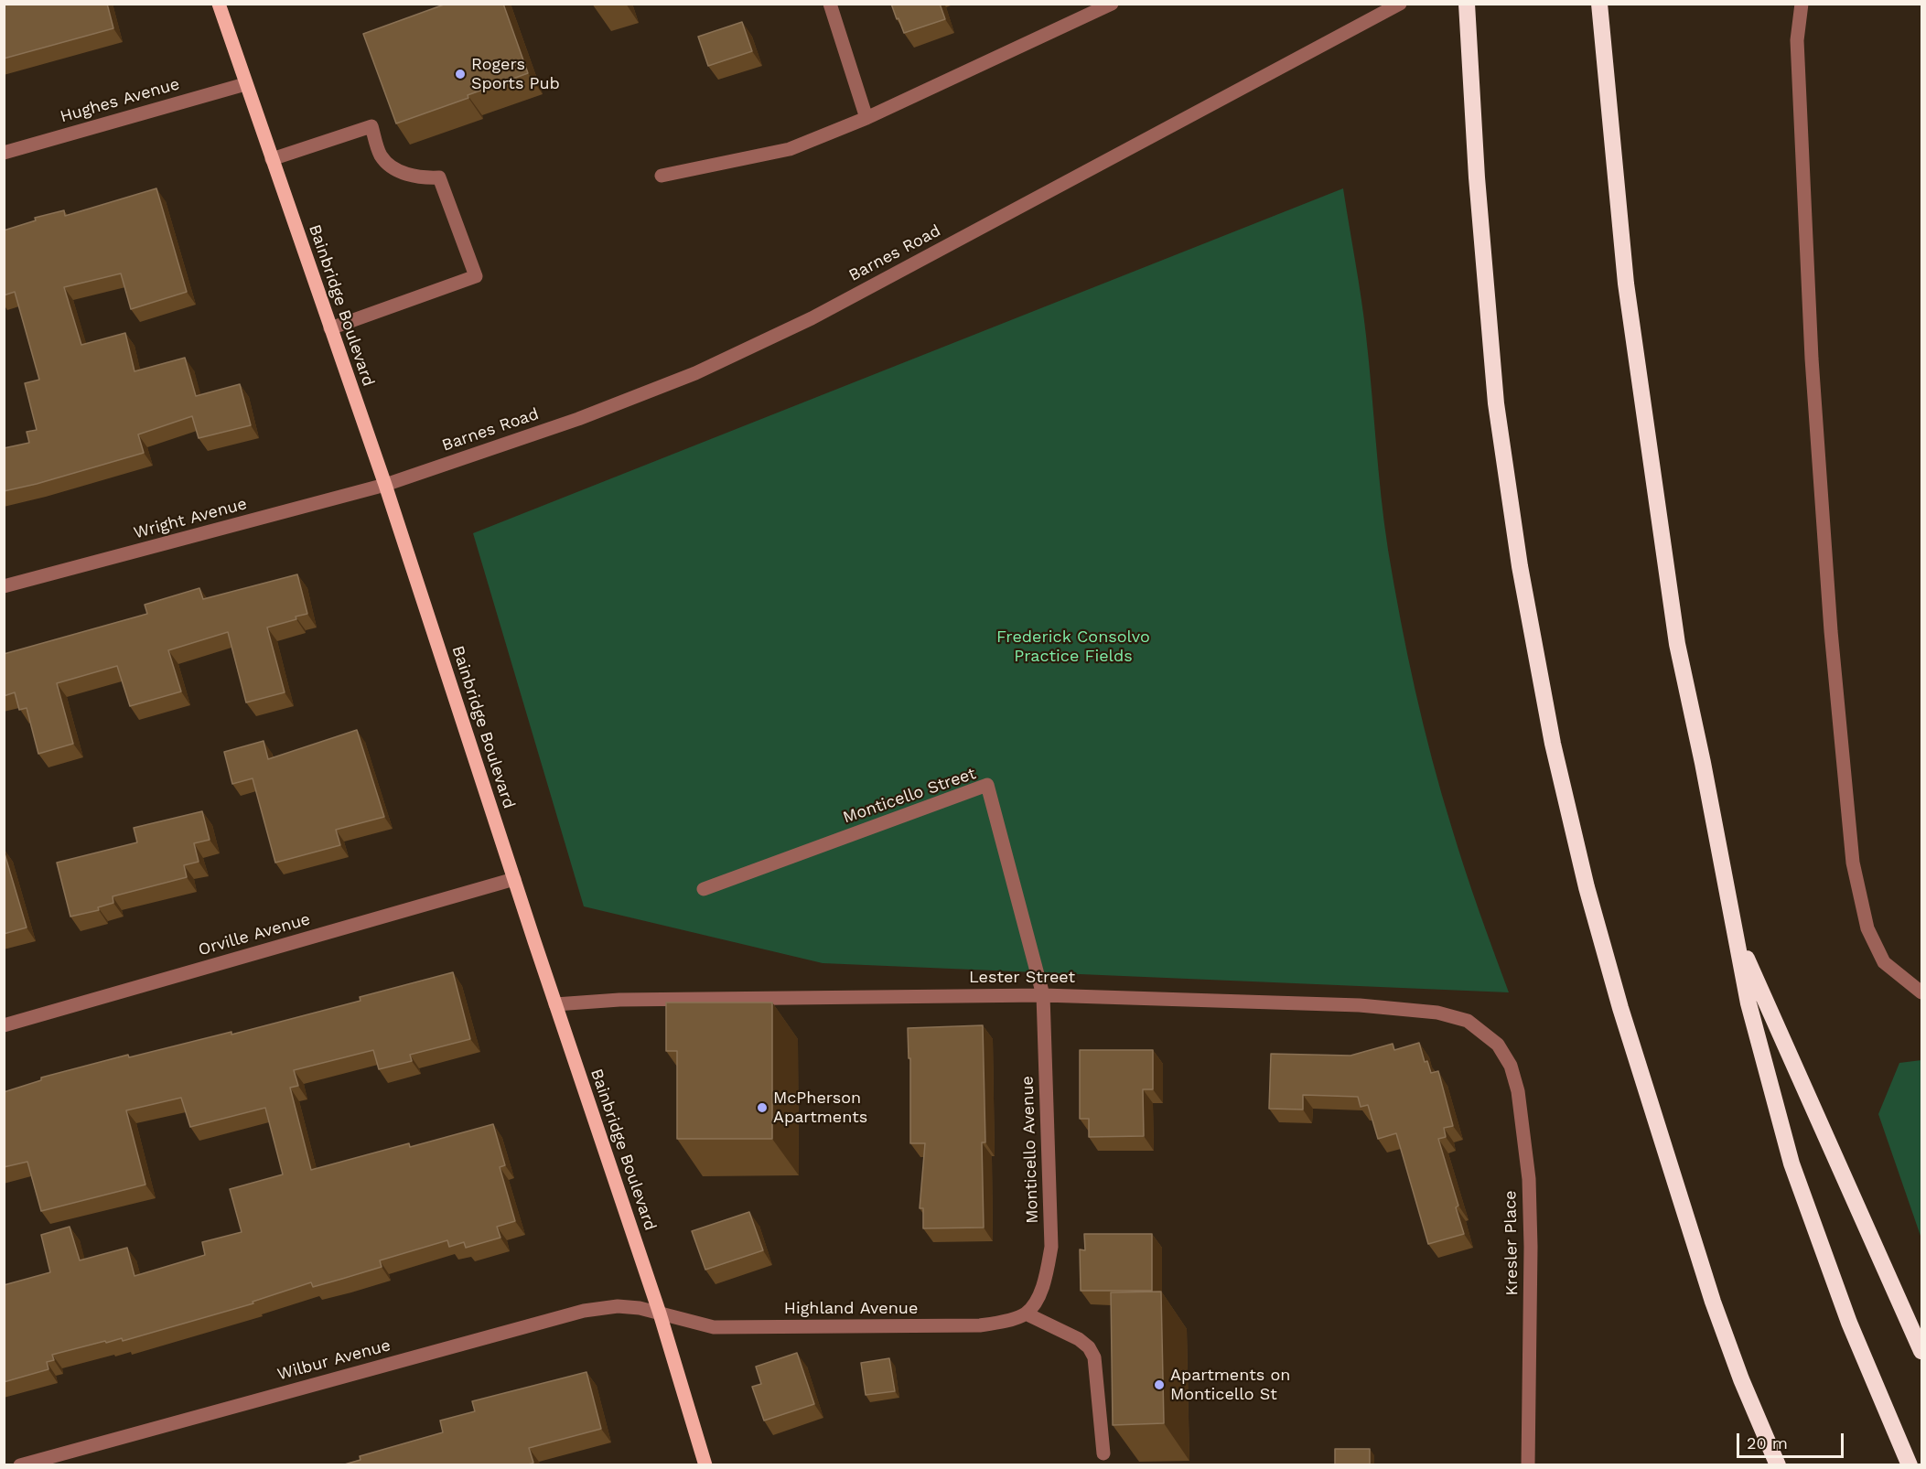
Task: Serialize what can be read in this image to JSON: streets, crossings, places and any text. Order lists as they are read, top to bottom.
{
  "streets": {
    "main road": ["Bainbridge Boulevard"],
    "street": [
      "Hughes Avenue",
      "Barnes Road",
      "Wright Avenue",
      "Monticello Street",
      "Orville Avenue",
      "Lester Street",
      "Monticello Avenue",
      "Kresler Place",
      "Highland Avenue",
      "Wilbur Avenue"
    ]
  },
  "crossings": [
    ["Hughes Avenue", "Bainbridge Boulevard"],
    ["Barnes Road", "Bainbridge Boulevard"],
    ["Barnes Road", "Wright Avenue"],
    ["Bainbridge Boulevard", "Wright Avenue"],
    ["Bainbridge Boulevard", "Orville Avenue"],
    ["Bainbridge Boulevard", "Lester Street"],
    ["Bainbridge Boulevard", "Highland Avenue"],
    ["Bainbridge Boulevard", "Wilbur Avenue"],
    ["Monticello Street", "Lester Street"],
    ["Monticello Street", "Monticello Avenue"],
    ["Lester Street", "Monticello Avenue"],
    ["Lester Street", "Kresler Place"],
    ["Monticello Avenue", "Highland Avenue"],
    ["Highland Avenue", "Wilbur Avenue"]
  ],
  "parks": ["Frederick Consolvo Practice Fields"],
  "places": ["Rogers Sports Pub", "McPherson Apartments", "Apartments on Monticello St"],
  "scale_bar": "20 m"
}
